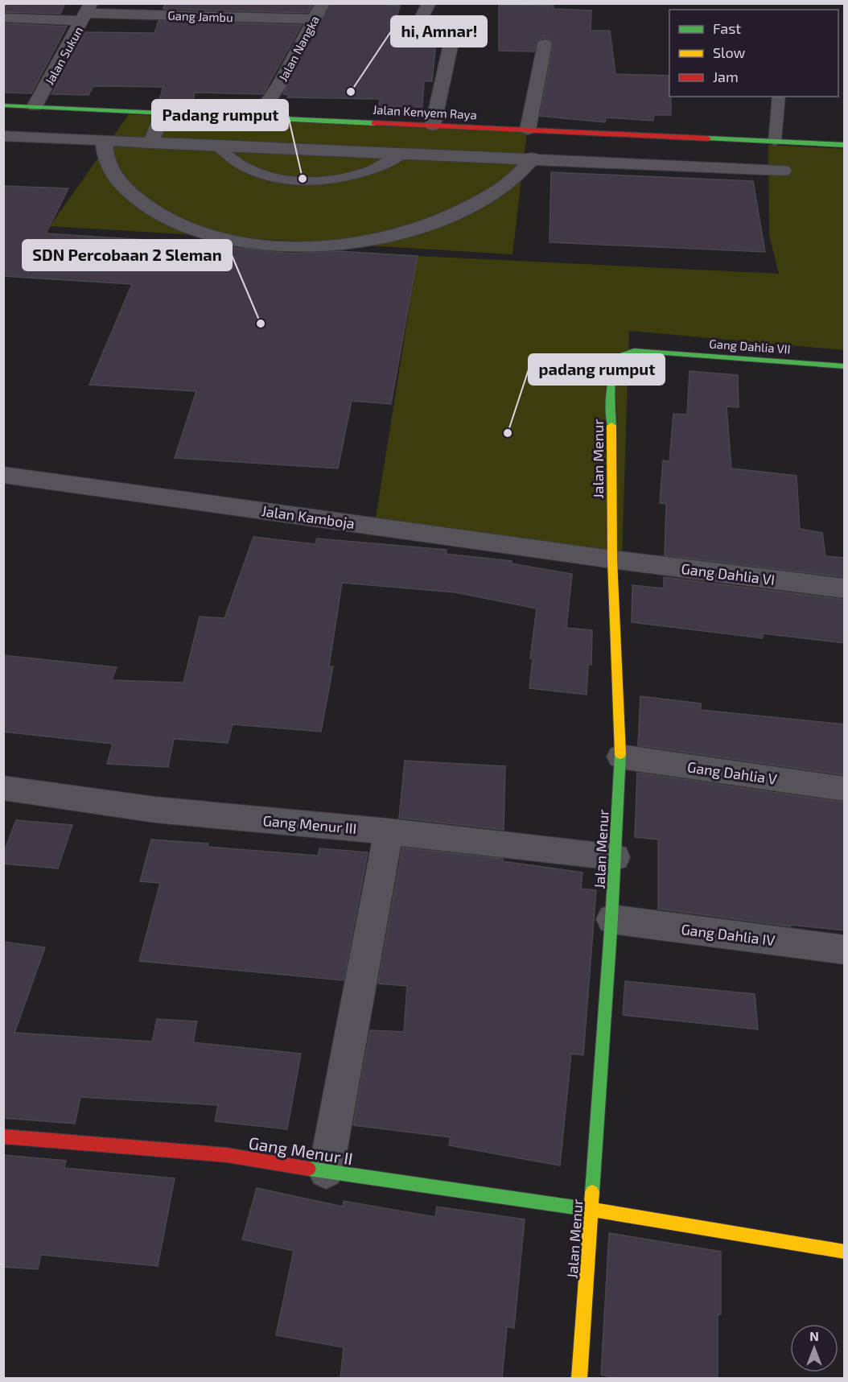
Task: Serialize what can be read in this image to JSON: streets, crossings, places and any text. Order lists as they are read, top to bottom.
{
  "streets": {
    "street": [
      "Gang Jambu",
      "Jalan Nangka",
      "Jalan Sukun",
      "Jalan Kenyem Raya",
      "Gang Dahlia VII",
      "Jalan Menur",
      "Jalan Kamboja",
      "Gang Dahlia VI",
      "Gang Dahlia V",
      "Gang Menur III",
      "Gang Dahlia IV",
      "Gang Menur II"
    ]
  },
  "crossings": [
    ["Gang Jambu", "Jalan Nangka"],
    ["Gang Jambu", "Jalan Sukun"],
    ["Jalan Nangka", "Jalan Kenyem Raya"],
    ["Jalan Sukun", "Jalan Kenyem Raya"],
    ["Gang Dahlia VII", "Jalan Menur"],
    ["Jalan Menur", "Jalan Kamboja"],
    ["Jalan Menur", "Gang Dahlia VI"],
    ["Jalan Menur", "Gang Dahlia V"],
    ["Jalan Menur", "Gang Menur III"],
    ["Jalan Menur", "Gang Dahlia IV"],
    ["Jalan Menur", "Gang Menur II"],
    ["Jalan Kamboja", "Gang Dahlia VI"]
  ],
  "places": [
    "hi, Amnar!",
    "Padang rumput",
    "SDN Percobaan 2 Sleman",
    "padang rumput"
  ],
  "legend": ["Fast", "Slow", "Jam"],
  "north": "top"
}
